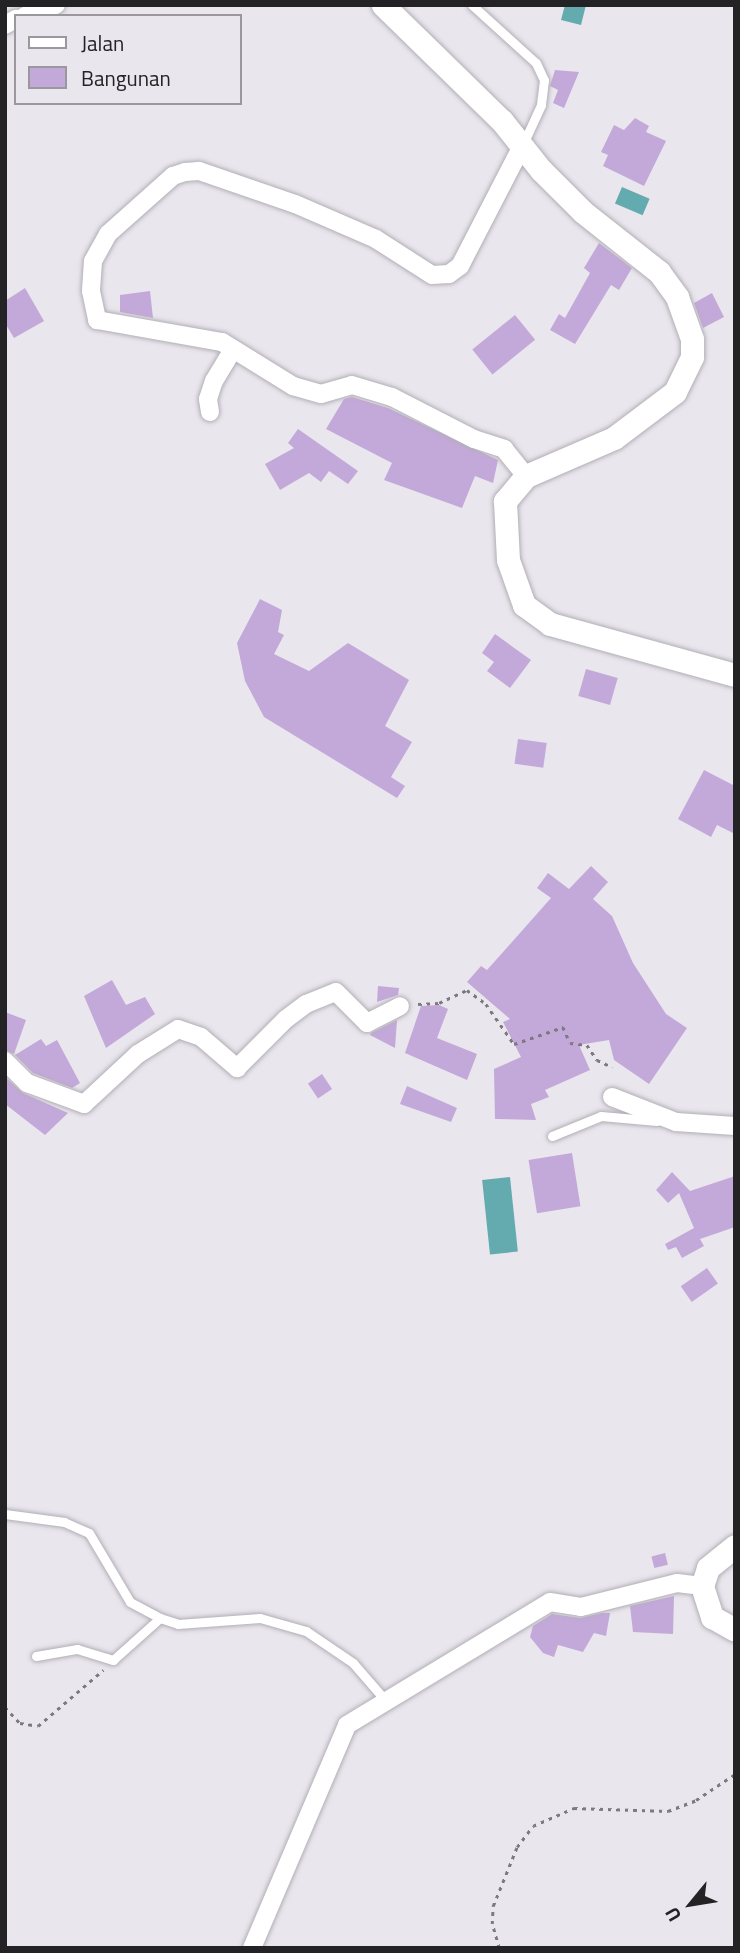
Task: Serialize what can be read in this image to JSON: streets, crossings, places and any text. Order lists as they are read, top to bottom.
{
  "legend": ["Jalan", "Bangunan"],
  "north": "bottom left"
}
